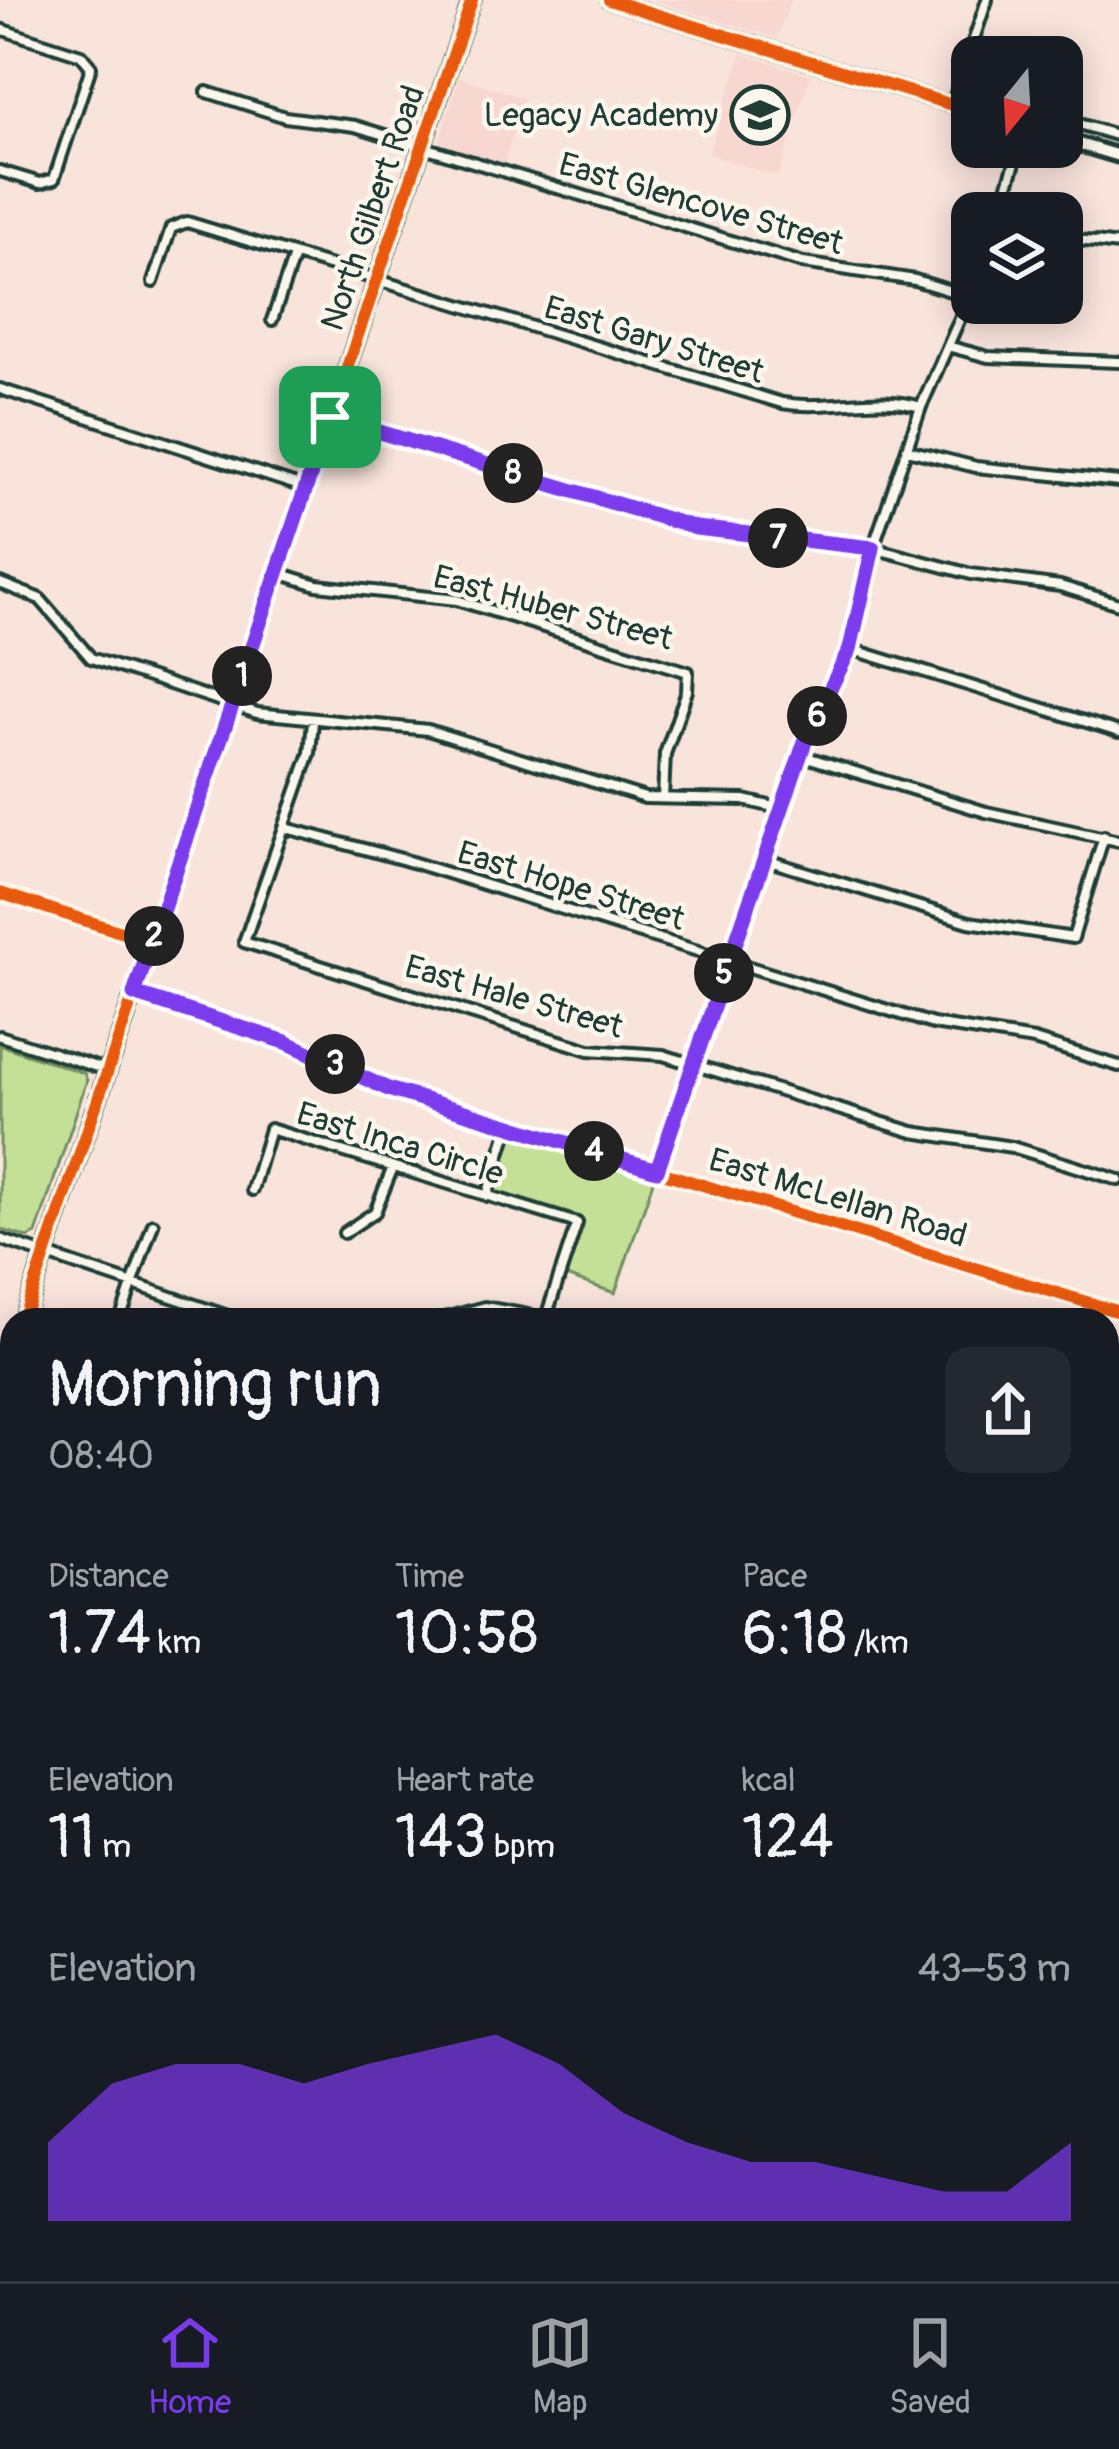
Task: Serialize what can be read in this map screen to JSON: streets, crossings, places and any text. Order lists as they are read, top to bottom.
{
  "streets": {
    "main road": ["North Gilbert Road"],
    "street": [
      "East Glencove Street",
      "East Gary Street",
      "East Huber Street",
      "East Hope Street",
      "East Hale Street",
      "East Inca Circle",
      "East McLellan Road"
    ]
  },
  "crossings": [
    ["East Glencove Street", "North Gilbert Road"],
    ["North Gilbert Road", "East Gary Street"],
    ["North Gilbert Road", "East Huber Street"],
    ["North Gilbert Road", "East McLellan Road"],
    ["East Hope Street", "East Hale Street"]
  ],
  "places": {
    "school or university": ["Legacy Academy"]
  },
  "north": "bottom",
  "page": {
    "pins": [
      "8",
      "7",
      "1",
      "6",
      "2",
      "5",
      "3",
      "4"
    ],
    "heading": ["Morning run", "08:40"],
    "stats": [
      ["Distance", "1.74 km"],
      ["Time", "10:58"],
      ["Pace", "6:18 /km"],
      ["Elevation", "11 m"],
      ["Heart rate", "143 bpm"],
      ["kcal", "124"]
    ],
    "chart": ["Elevation", "43–53 m"],
    "tabs": ["Home", "Map", "Saved"]
  }
}
